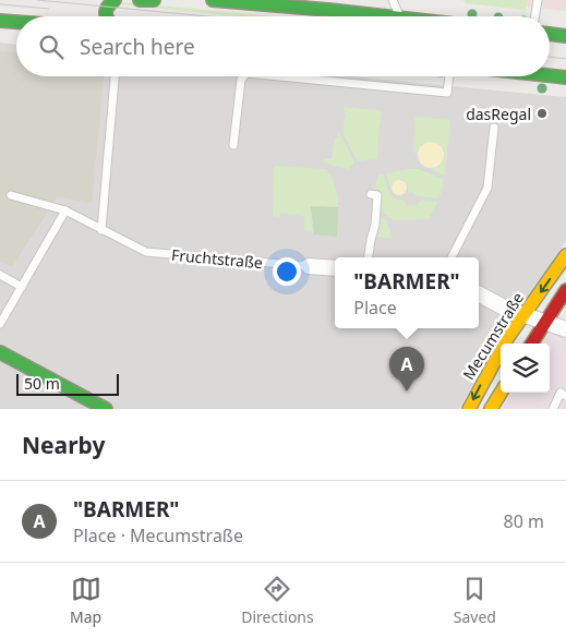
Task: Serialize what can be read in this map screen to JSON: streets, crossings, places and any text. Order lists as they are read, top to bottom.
{
  "streets": {
    "main road": ["Mecumstraße"],
    "street": ["Fruchtstraße"]
  },
  "places": ["dasRegal"],
  "scale_bar": "50 m",
  "page": {
    "search": "Search here",
    "popup": ["\"BARMER\"", "Place"],
    "pins": "A",
    "scale": "50 m",
    "heading": "Nearby",
    "list": [
      {
        "mark": "A",
        "name": "\"BARMER\"",
        "note": "Place · Mecumstraße",
        "value": "80 m"
      }
    ],
    "nav": ["Map", "Directions", "Saved"]
  }
}
